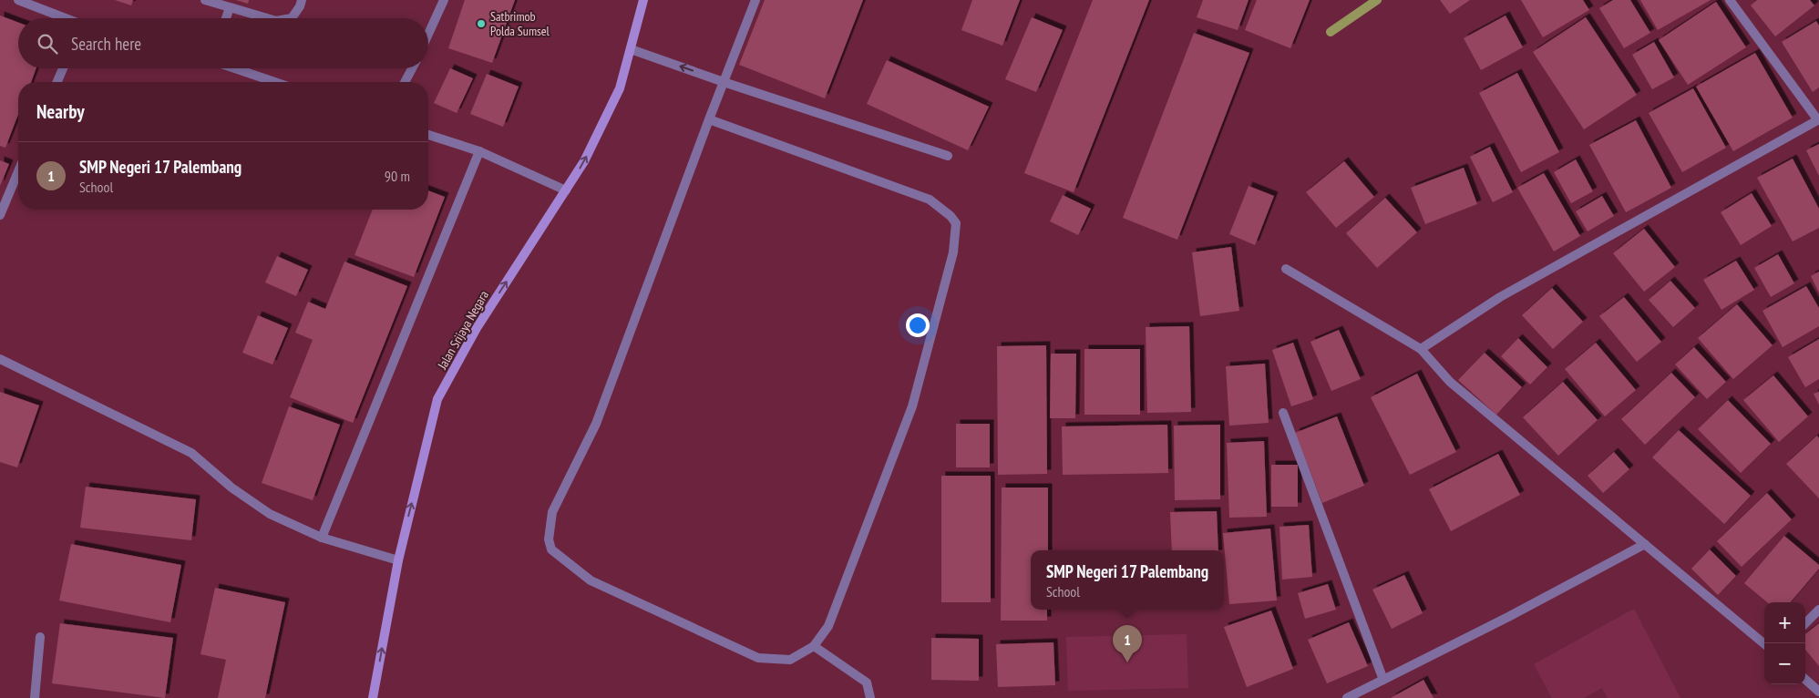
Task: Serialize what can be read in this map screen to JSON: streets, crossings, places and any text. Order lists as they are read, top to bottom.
{
  "streets": {
    "main road": ["Jalan Srijaya Negara"]
  },
  "one_way": ["Jalan Srijaya Negara"],
  "places": ["Satbrimob Polda Sumsel"],
  "page": {
    "search": "Search here",
    "heading": "Nearby",
    "list": [
      {
        "mark": "1",
        "name": "SMP Negeri 17 Palembang",
        "note": "School",
        "value": "90 m"
      }
    ],
    "popup": ["SMP Negeri 17 Palembang", "School"],
    "map_buttons": ["+", "−"],
    "pins": "1"
  }
}
